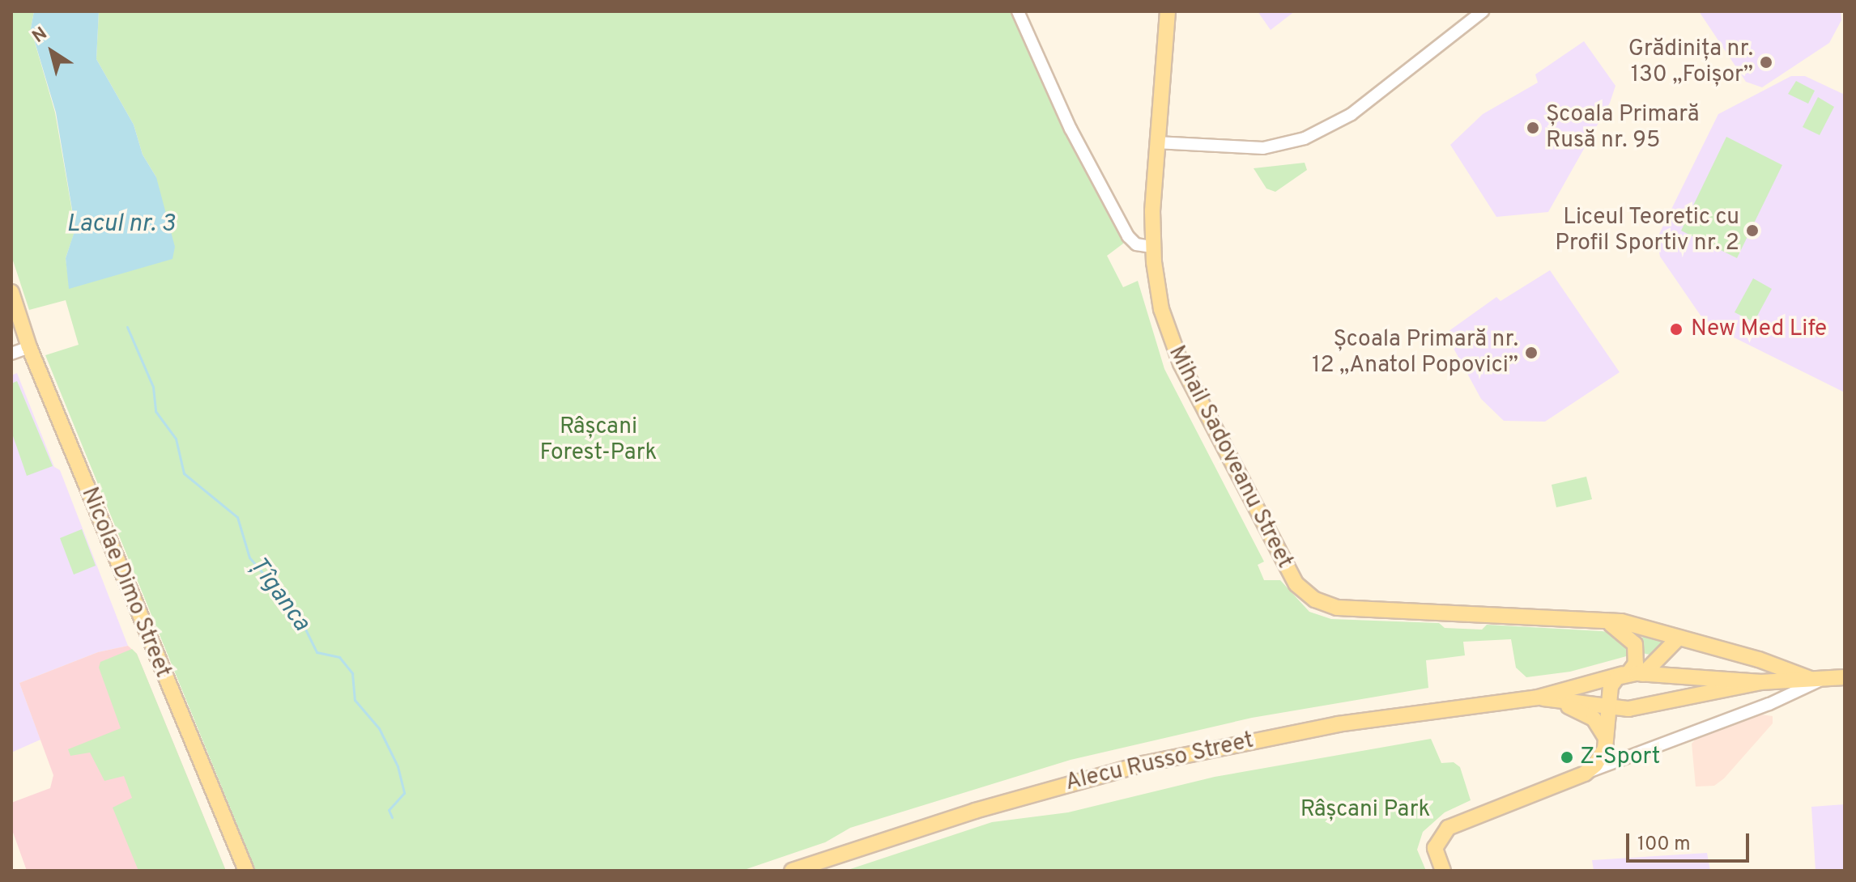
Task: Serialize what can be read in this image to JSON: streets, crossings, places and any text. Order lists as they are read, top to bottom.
{
  "streets": {
    "main road": ["Mihail Sadoveanu Street", "Nicolae Dimo Street", "Alecu Russo Street"]
  },
  "crossings": [
    ["Mihail Sadoveanu Street", "Alecu Russo Street"]
  ],
  "water": ["Lacul nr. 3", "Țîganca"],
  "parks": ["Râșcani Forest-Park", "Râșcani Park"],
  "places": [
    "Grădinița nr. 130 „Foișor”",
    "Școala Primară Rusă nr. 95",
    "Liceul Teoretic cu Profil Sportiv nr. 2",
    "New Med Life",
    "Școala Primară nr. 12 „Anatol Popovici”",
    "Z-Sport"
  ],
  "scale_bar": "100 m",
  "north": "top left"
}
